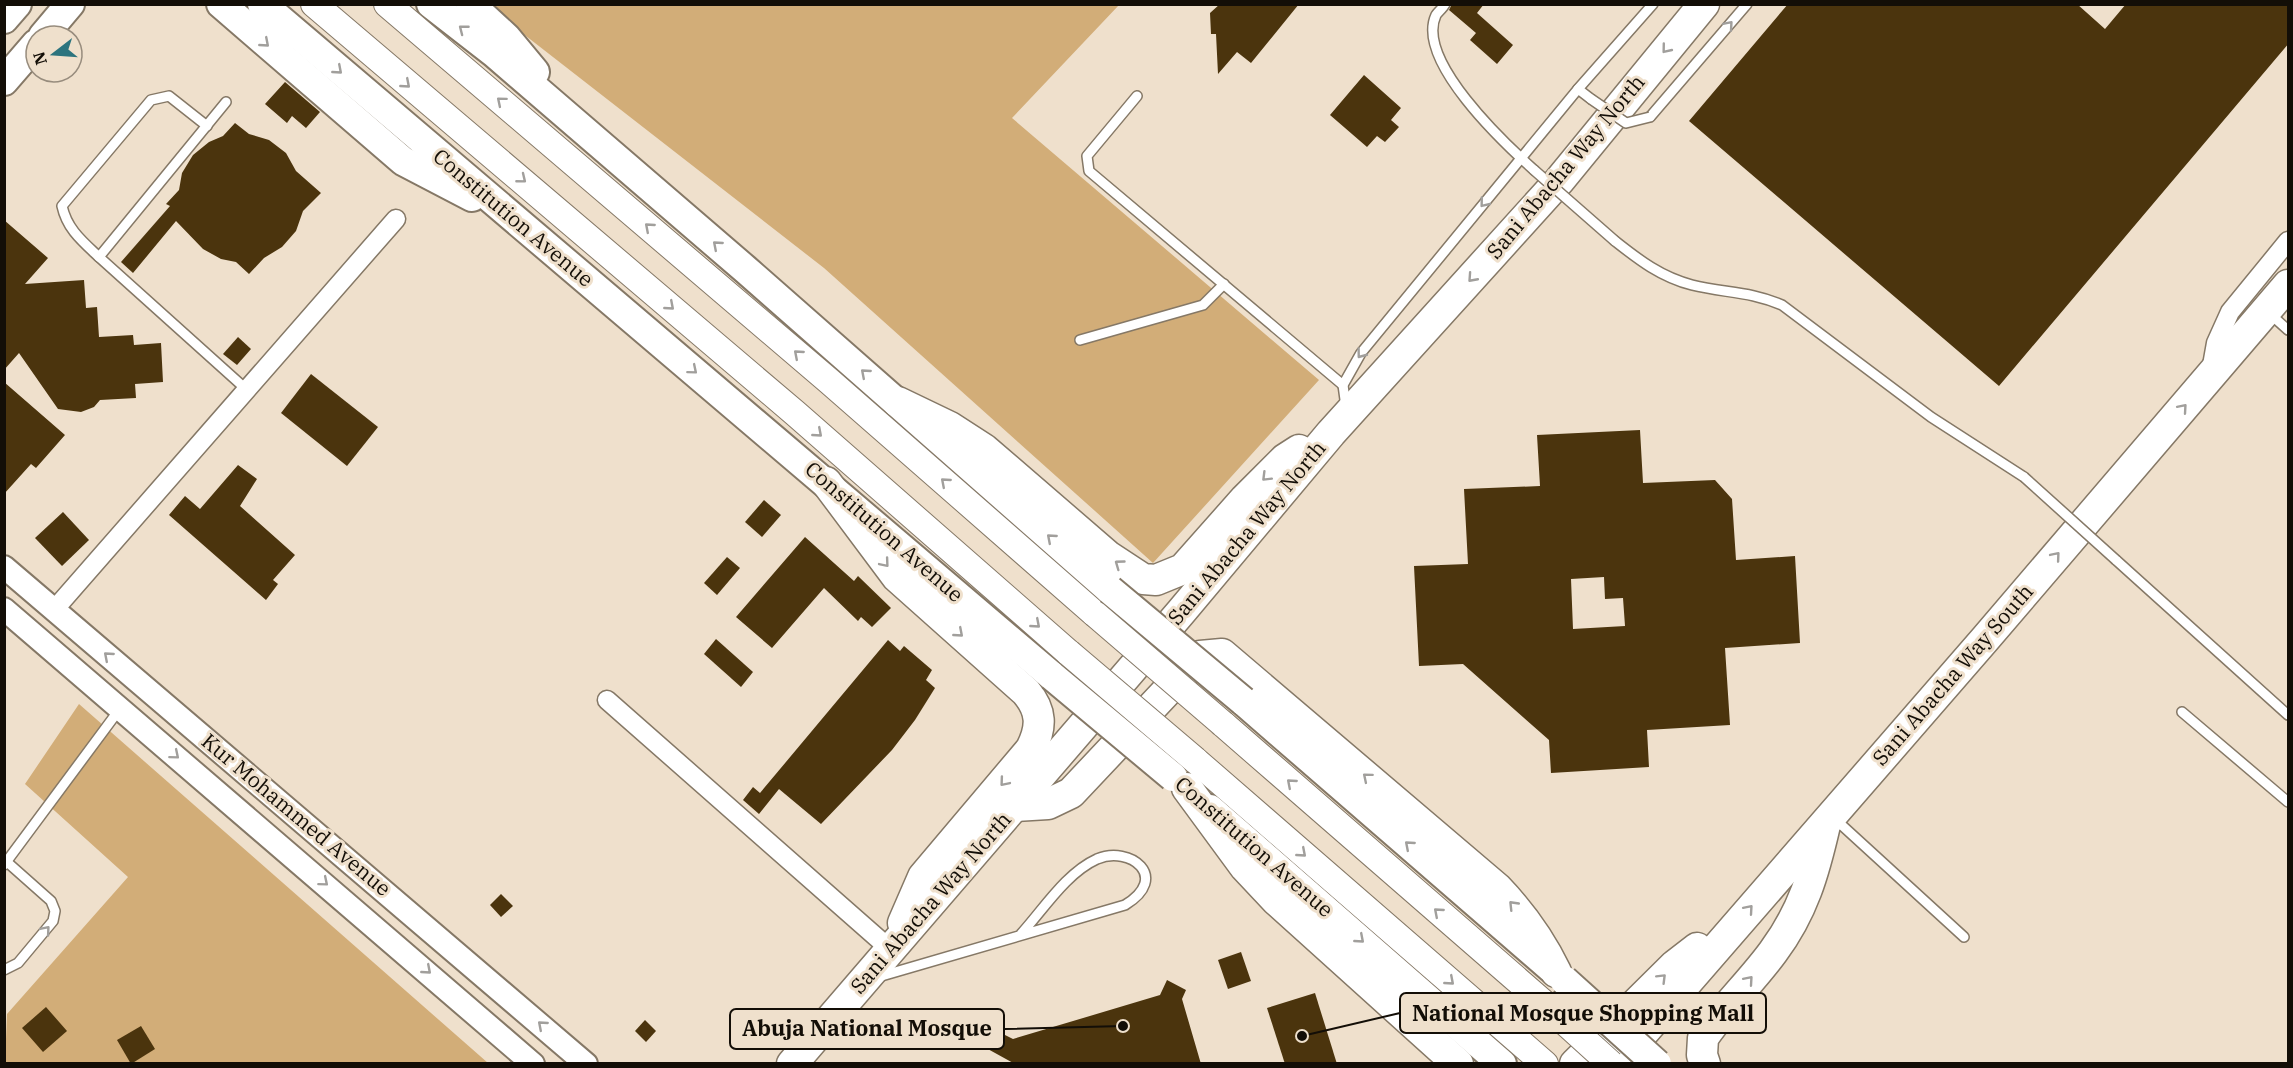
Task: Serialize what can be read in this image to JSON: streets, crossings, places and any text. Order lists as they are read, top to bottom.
{
  "streets": {
    "highway": ["Sani Abacha Way North", "Sani Abacha Way South"],
    "main road": ["Constitution Avenue"],
    "street": ["Kur Mohammed Avenue"]
  },
  "one_way": ["Sani Abacha Way North", "Sani Abacha Way South"],
  "places": ["Abuja National Mosque", "National Mosque Shopping Mall"],
  "north": "left"
}
